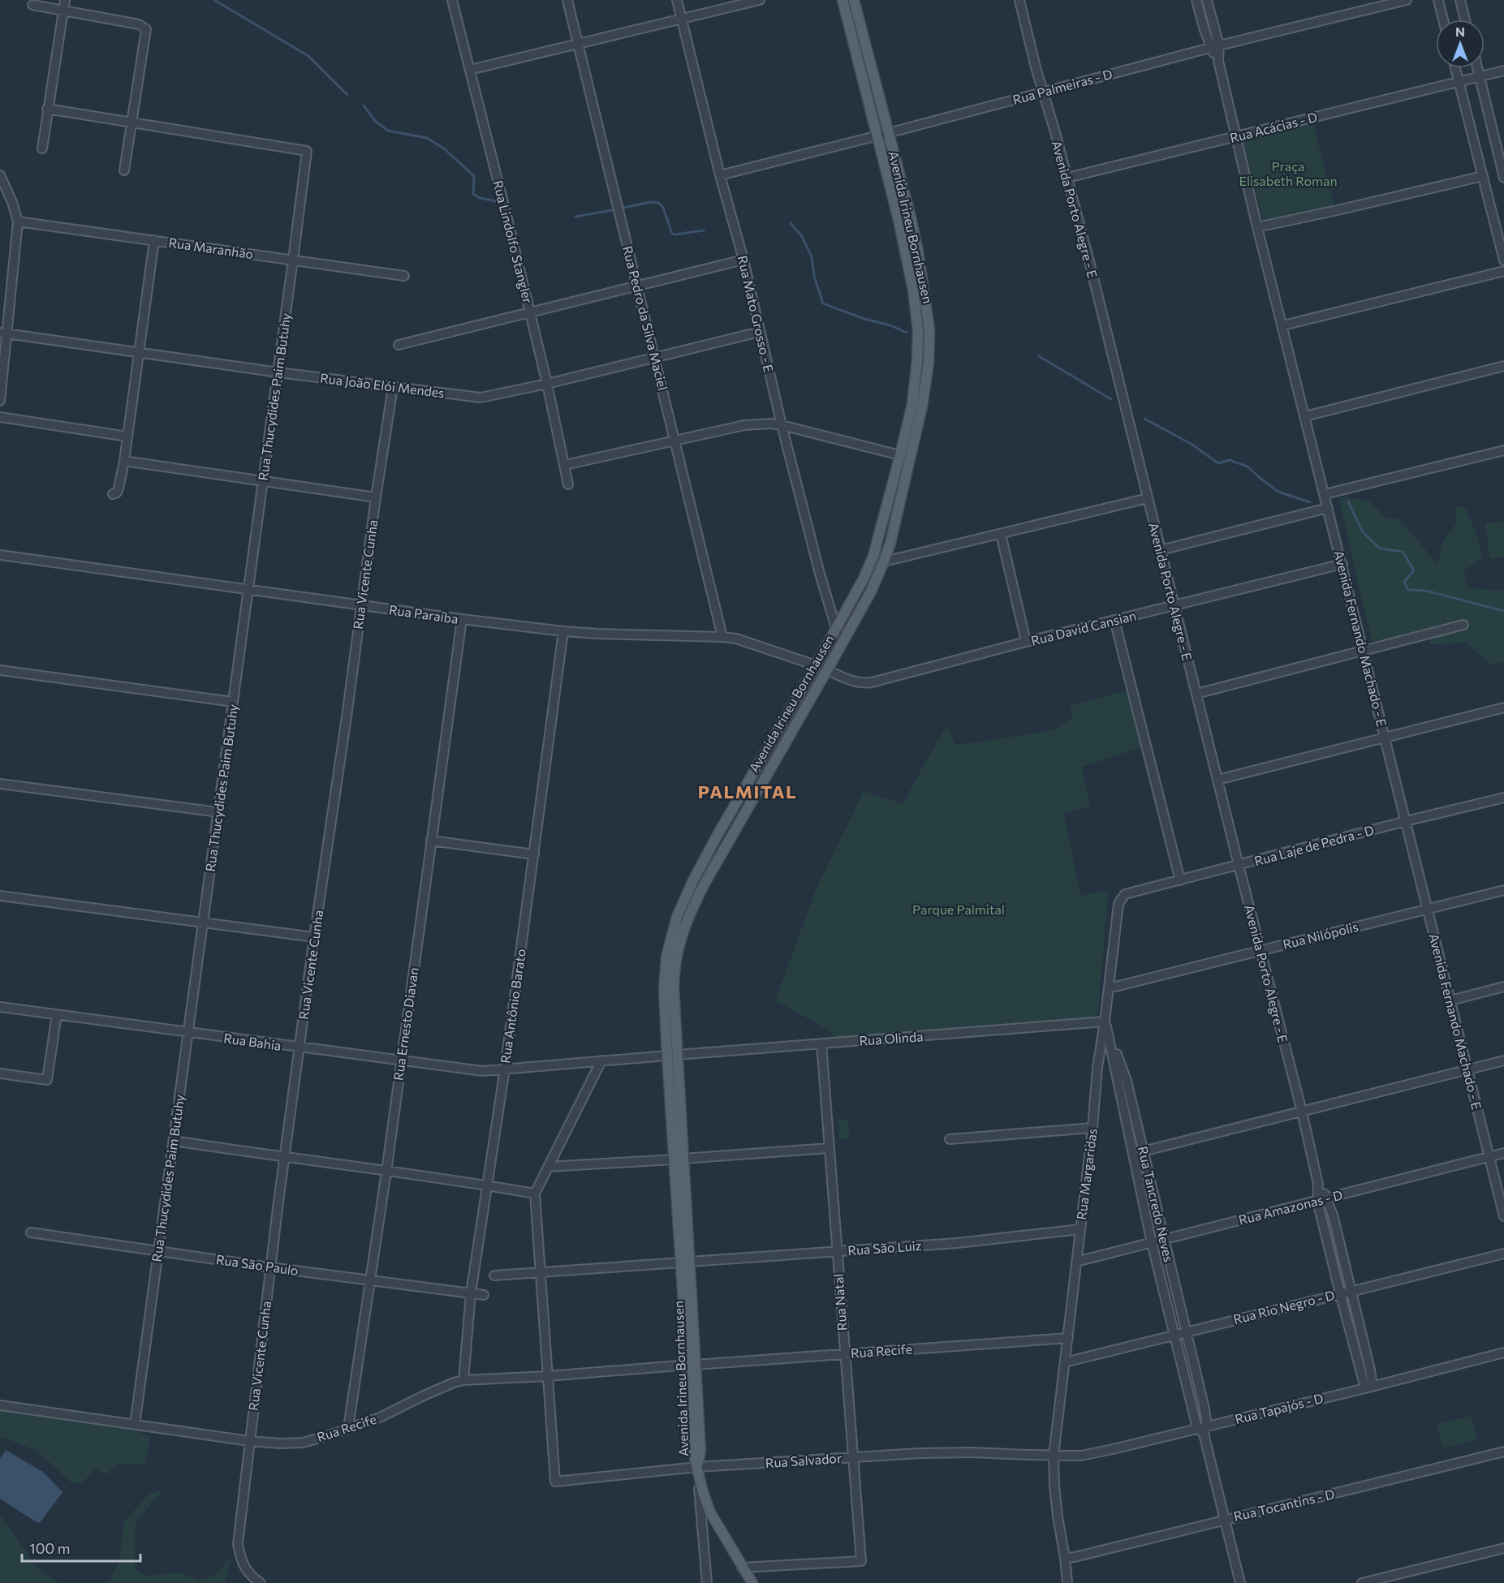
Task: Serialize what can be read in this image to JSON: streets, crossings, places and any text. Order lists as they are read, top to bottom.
{
  "streets": {
    "main road": ["Avenida Irineu Bornhausen"],
    "street": [
      "Rua Palmeiras - D",
      "Rua Acácias - D",
      "Avenida Porto Alegre - E",
      "Rua Lindolfo Stangler",
      "Rua Maranhão",
      "Rua Mato Grosso - E",
      "Rua Pedro da Silva Maciel",
      "Rua João Elói Mendes",
      "Rua Thucydides Paim Butuhy",
      "Rua Vicente Cunha",
      "Rua Paraíba",
      "Rua David Cansian",
      "Avenida Fernando Machado - E",
      "Rua Laje de Pedra - D",
      "Rua Nilópolis",
      "Rua Antônio Barato",
      "Rua Ernesto Diavan",
      "Rua Olinda",
      "Rua Bahia",
      "Rua Margaridas",
      "Rua Tancredo Neves",
      "Rua Amazonas - D",
      "Rua São Luiz",
      "Rua São Paulo",
      "Rua Natal",
      "Rua Rio Negro - D",
      "Rua Recife",
      "Rua Tapajós - D",
      "Rua Salvador",
      "Rua Tocantins - D"
    ]
  },
  "crossings": [
    ["Rua Palmeiras - D", "Avenida Porto Alegre - E"],
    ["Rua Palmeiras - D", "Avenida Irineu Bornhausen"],
    ["Rua Palmeiras - D", "Rua Mato Grosso - E"],
    ["Rua Palmeiras - D", "Avenida Fernando Machado - E"],
    ["Rua Acácias - D", "Avenida Porto Alegre - E"],
    ["Rua Acácias - D", "Avenida Fernando Machado - E"],
    ["Avenida Porto Alegre - E", "Rua David Cansian"],
    ["Avenida Porto Alegre - E", "Rua Laje de Pedra - D"],
    ["Avenida Porto Alegre - E", "Rua Nilópolis"],
    ["Avenida Porto Alegre - E", "Rua Amazonas - D"],
    ["Avenida Porto Alegre - E", "Rua Rio Negro - D"],
    ["Avenida Porto Alegre - E", "Rua Tapajós - D"],
    ["Avenida Irineu Bornhausen", "Rua Mato Grosso - E"],
    ["Avenida Irineu Bornhausen", "Rua Paraíba"],
    ["Avenida Irineu Bornhausen", "Rua David Cansian"],
    ["Avenida Irineu Bornhausen", "Rua Olinda"],
    ["Avenida Irineu Bornhausen", "Rua São Luiz"],
    ["Avenida Irineu Bornhausen", "Rua Natal"],
    ["Avenida Irineu Bornhausen", "Rua Recife"],
    ["Avenida Irineu Bornhausen", "Rua Salvador"],
    ["Rua Lindolfo Stangler", "Rua João Elói Mendes"],
    ["Rua Maranhão", "Rua Thucydides Paim Butuhy"],
    ["Rua Mato Grosso - E", "Rua João Elói Mendes"],
    ["Rua Pedro da Silva Maciel", "Rua João Elói Mendes"],
    ["Rua Pedro da Silva Maciel", "Rua Paraíba"],
    ["Rua João Elói Mendes", "Rua Thucydides Paim Butuhy"],
    ["Rua João Elói Mendes", "Rua Vicente Cunha"],
    ["Rua Thucydides Paim Butuhy", "Rua Paraíba"],
    ["Rua Thucydides Paim Butuhy", "Rua Bahia"],
    ["Rua Thucydides Paim Butuhy", "Rua São Paulo"],
    ["Rua Thucydides Paim Butuhy", "Rua Recife"],
    ["Rua Vicente Cunha", "Rua Paraíba"],
    ["Rua Vicente Cunha", "Rua Bahia"],
    ["Rua Vicente Cunha", "Rua São Paulo"],
    ["Rua Vicente Cunha", "Rua Recife"],
    ["Rua Paraíba", "Rua Antônio Barato"],
    ["Rua Paraíba", "Rua Ernesto Diavan"],
    ["Rua David Cansian", "Avenida Fernando Machado - E"],
    ["Avenida Fernando Machado - E", "Rua Laje de Pedra - D"],
    ["Avenida Fernando Machado - E", "Rua Nilópolis"],
    ["Avenida Fernando Machado - E", "Rua Amazonas - D"],
    ["Rua Laje de Pedra - D", "Rua Margaridas"],
    ["Rua Nilópolis", "Rua Margaridas"],
    ["Rua Antônio Barato", "Rua Olinda"],
    ["Rua Antônio Barato", "Rua Bahia"],
    ["Rua Antônio Barato", "Rua São Paulo"],
    ["Rua Antônio Barato", "Rua Recife"],
    ["Rua Ernesto Diavan", "Rua Bahia"],
    ["Rua Ernesto Diavan", "Rua São Paulo"],
    ["Rua Ernesto Diavan", "Rua Recife"],
    ["Rua Olinda", "Rua Bahia"],
    ["Rua Olinda", "Rua Margaridas"],
    ["Rua Olinda", "Rua Tancredo Neves"],
    ["Rua Olinda", "Rua Natal"],
    ["Rua Margaridas", "Rua Tancredo Neves"],
    ["Rua Margaridas", "Rua Amazonas - D"],
    ["Rua Margaridas", "Rua São Luiz"],
    ["Rua Margaridas", "Rua Rio Negro - D"],
    ["Rua Margaridas", "Rua Recife"],
    ["Rua Margaridas", "Rua Tapajós - D"],
    ["Rua Margaridas", "Rua Salvador"],
    ["Rua Margaridas", "Rua Tocantins - D"],
    ["Rua Tancredo Neves", "Rua Amazonas - D"],
    ["Rua Tancredo Neves", "Rua Rio Negro - D"],
    ["Rua Tancredo Neves", "Rua Tapajós - D"],
    ["Rua Tancredo Neves", "Rua Tocantins - D"],
    ["Rua São Luiz", "Rua Natal"],
    ["Rua Natal", "Rua Recife"],
    ["Rua Natal", "Rua Salvador"],
    ["Rua Recife", "Rua Salvador"],
    ["Rua Tapajós - D", "Rua Salvador"]
  ],
  "districts": ["PALMITAL"],
  "parks": ["Praça Elisabeth Roman", "Parque Palmital"],
  "scale_bar": "100 m",
  "north": "top"
}
